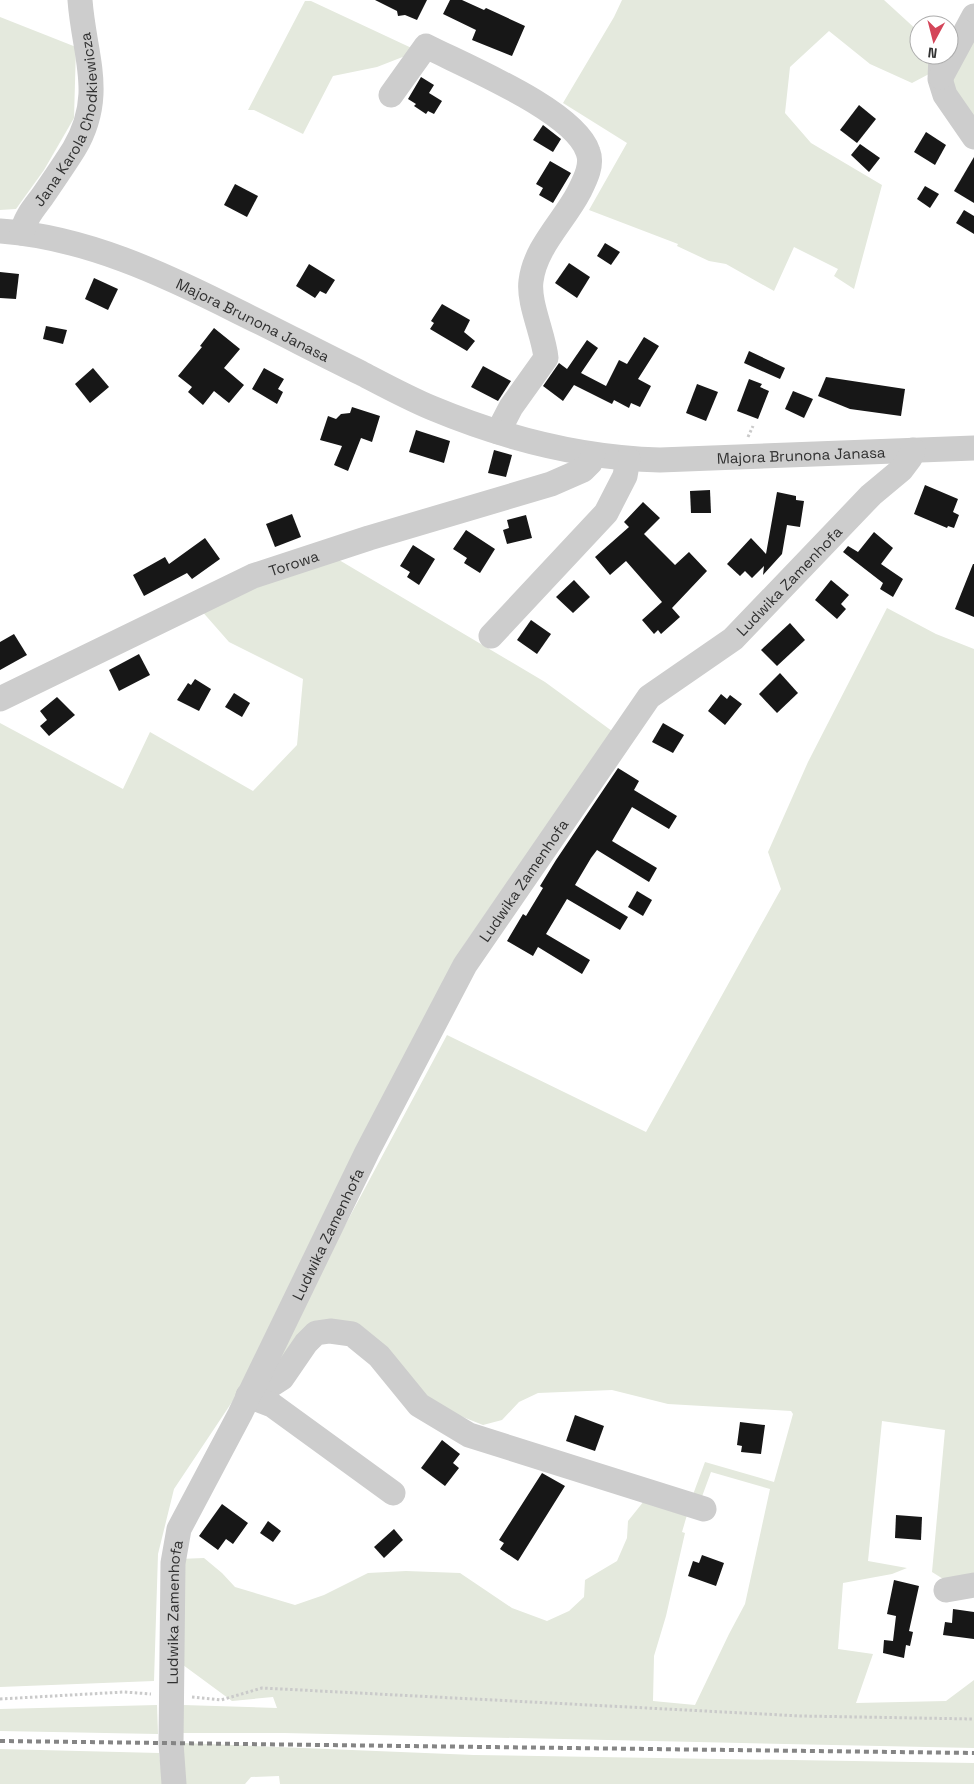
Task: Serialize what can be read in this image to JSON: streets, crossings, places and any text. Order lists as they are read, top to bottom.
{
  "streets": {
    "street": [
      "Jana Karola Chodkiewicza",
      "Majora Brunona Janasa",
      "Torowa",
      "Ludwika Zamenhofa"
    ]
  },
  "crossings": [
    ["Jana Karola Chodkiewicza", "Majora Brunona Janasa"],
    ["Majora Brunona Janasa", "Torowa"],
    ["Majora Brunona Janasa", "Ludwika Zamenhofa"]
  ],
  "north": "bottom"
}
